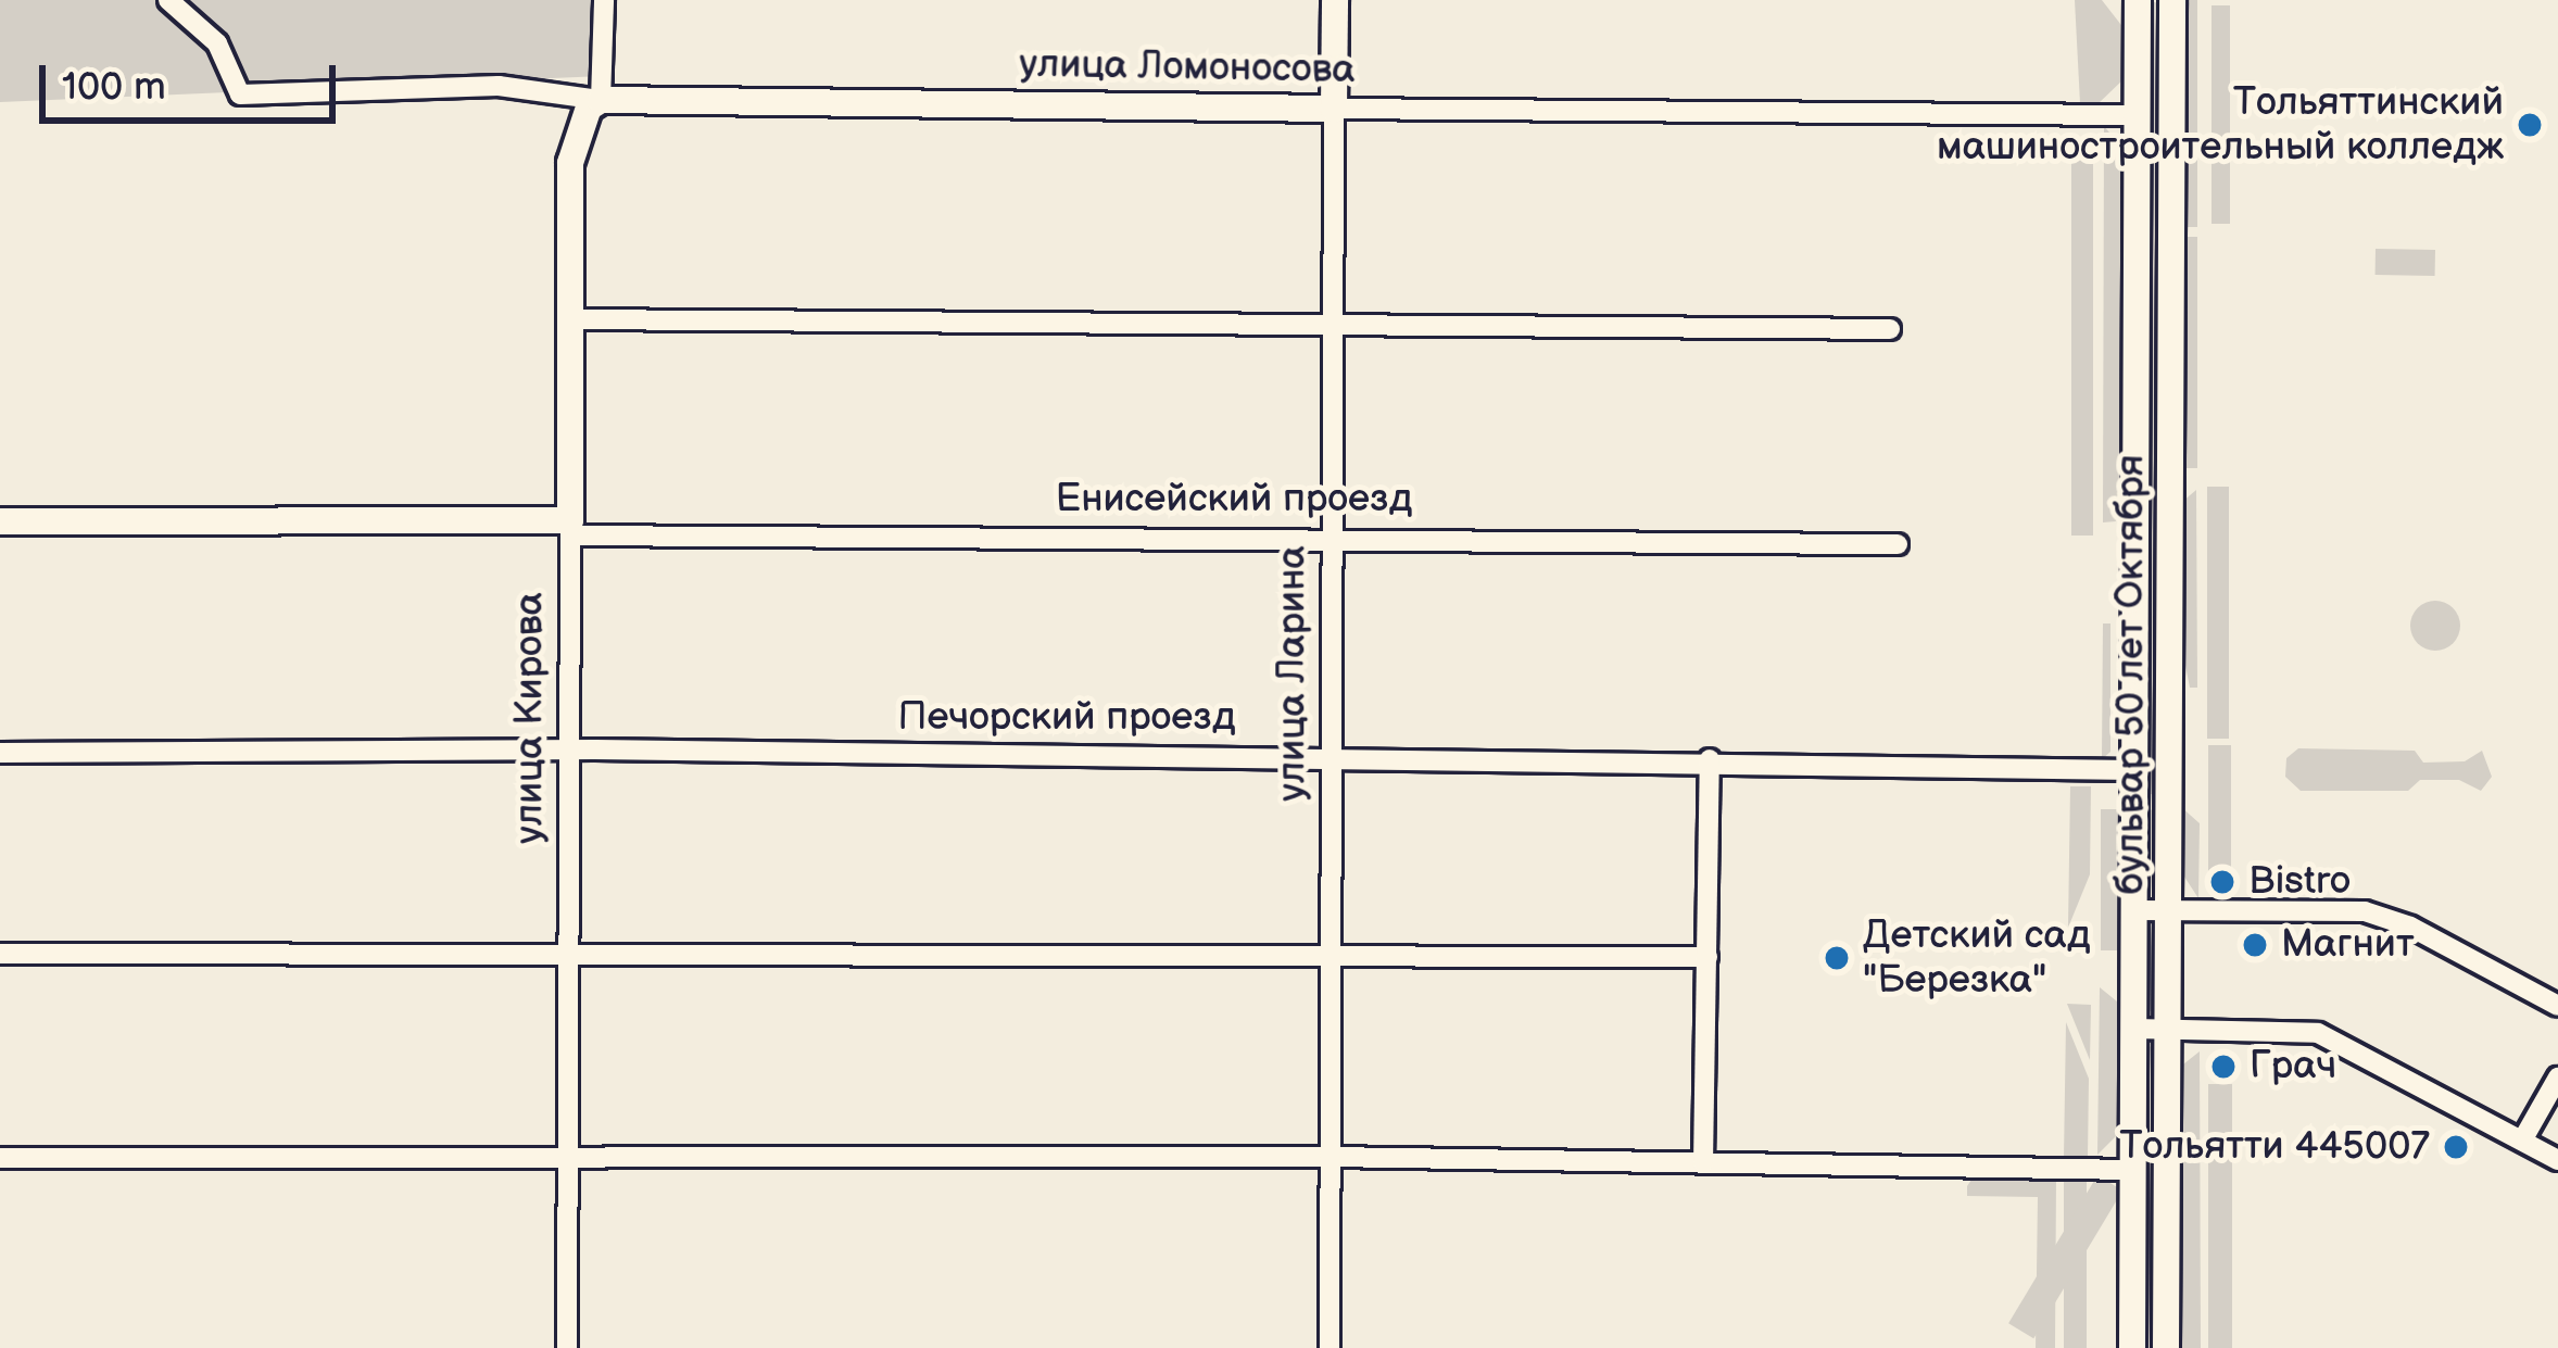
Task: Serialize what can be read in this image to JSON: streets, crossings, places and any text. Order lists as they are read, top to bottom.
{
  "streets": {
    "main road": [
      "улица Ломоносова",
      "Енисейский проезд",
      "улица Ларина",
      "бульвар 50 лет Октября",
      "улица Кирова"
    ],
    "street": ["Печорский проезд"]
  },
  "crossings": [
    ["улица Ломоносова", "улица Ларина"],
    ["улица Ломоносова", "бульвар 50 лет Октября"],
    ["улица Ломоносова", "улица Кирова"],
    ["Енисейский проезд", "улица Ларина"],
    ["Енисейский проезд", "улица Кирова"],
    ["улица Ларина", "Печорский проезд"],
    ["бульвар 50 лет Октября", "Печорский проезд"],
    ["улица Кирова", "Печорский проезд"]
  ],
  "places": [
    "Тольяттинский машиностроительный колледж",
    "Bistro",
    "Магнит",
    "Детский сад \"Березка\"",
    "Грач",
    "Тольятти 445007"
  ],
  "scale_bar": "100 m"
}
